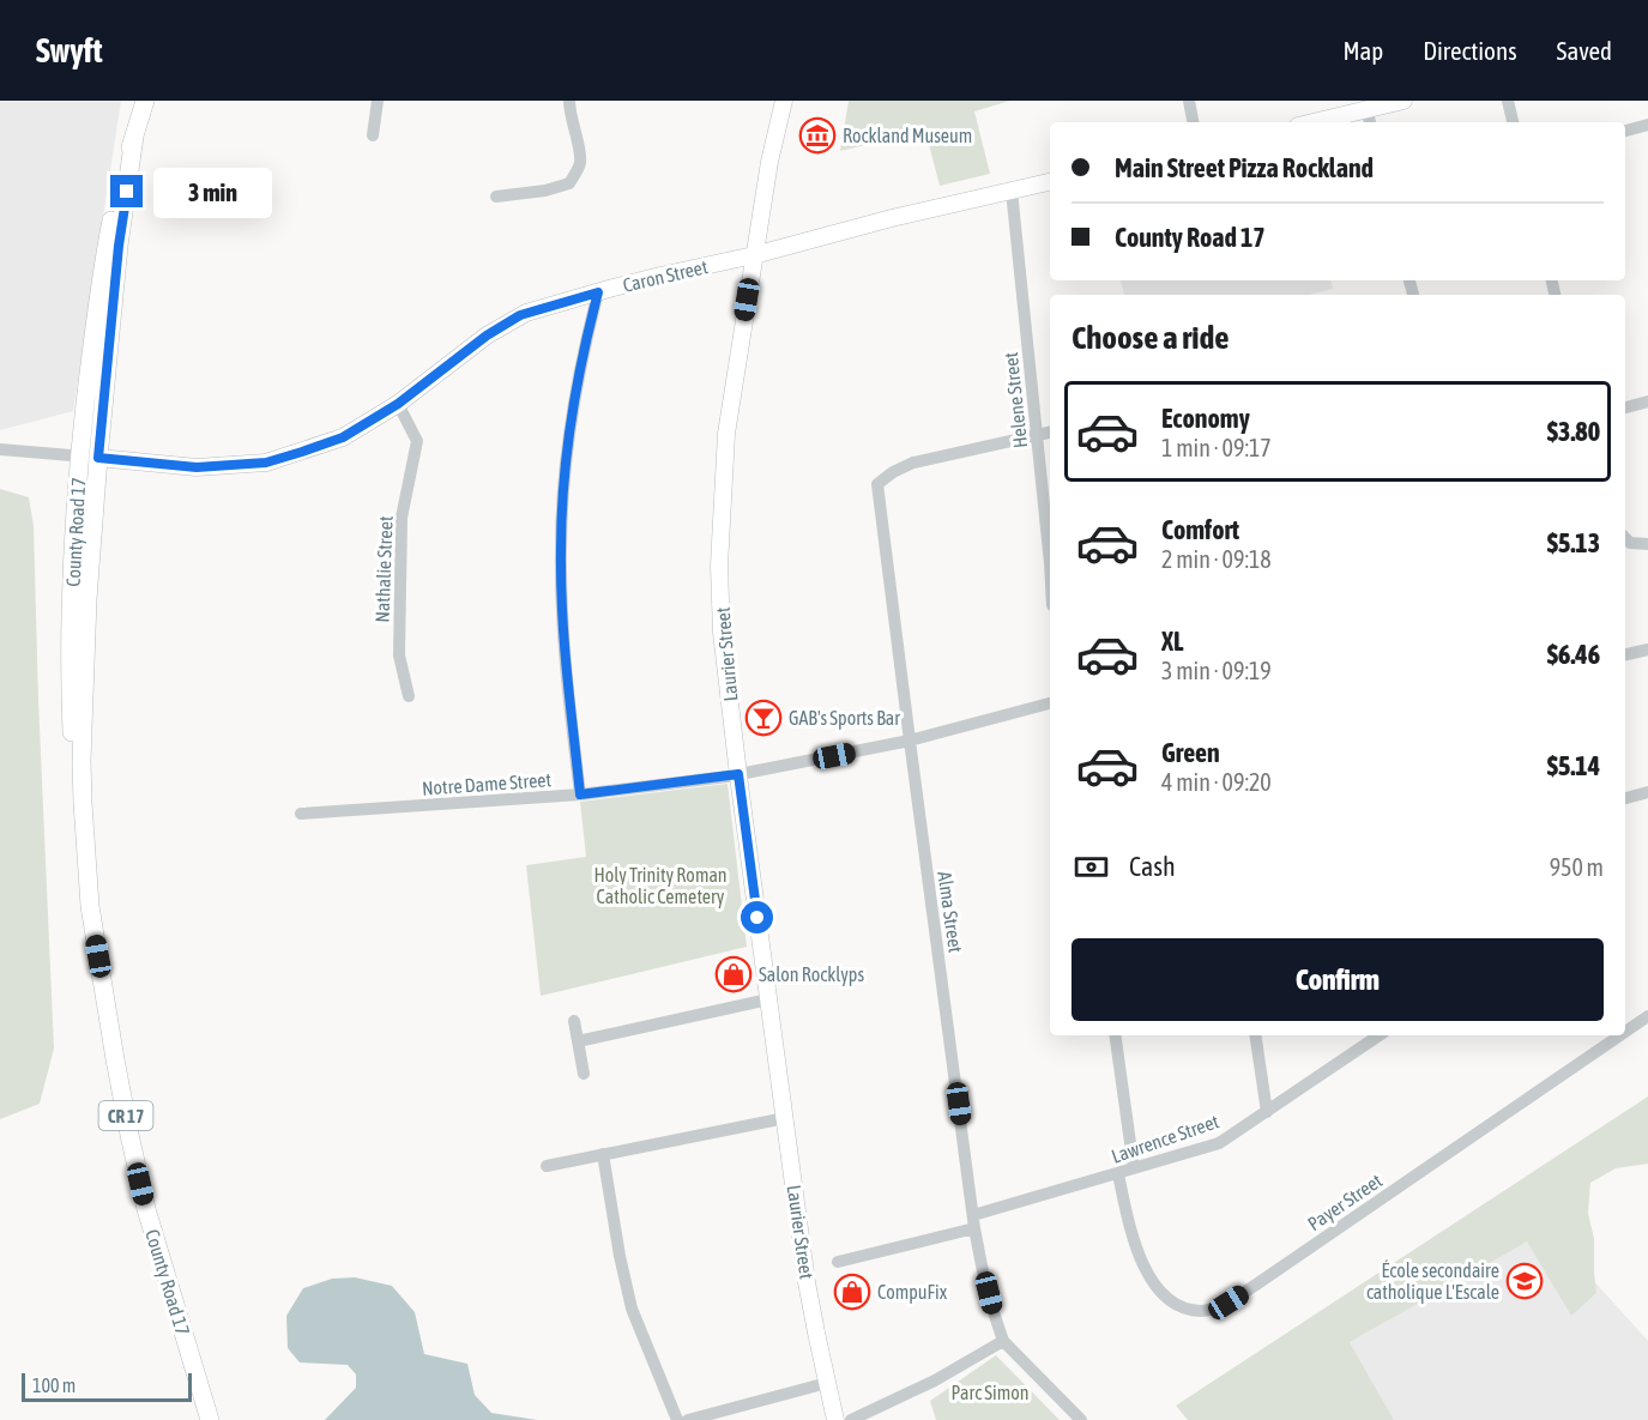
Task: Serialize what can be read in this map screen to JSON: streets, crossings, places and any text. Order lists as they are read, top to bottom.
{
  "streets": {
    "main road": [
      "Caron Street",
      "County Road 17",
      "Laurier Street",
      "CR 17"
    ],
    "street": [
      "Helene Street",
      "Nathalie Street",
      "Notre Dame Street",
      "Alma Street",
      "Lawrence Street",
      "Payer Street"
    ]
  },
  "crossings": [
    ["Caron Street", "Helene Street"],
    ["Caron Street", "County Road 17"],
    ["Caron Street", "Nathalie Street"],
    ["Caron Street", "Laurier Street"],
    ["Helene Street", "Alma Street"],
    ["Laurier Street", "Notre Dame Street"],
    ["Notre Dame Street", "Alma Street"],
    ["Alma Street", "Lawrence Street"],
    ["Lawrence Street", "Payer Street"]
  ],
  "parks": ["Holy Trinity Roman Catholic Cemetery", "Parc Simon"],
  "places": {
    "museum": ["Rockland Museum"],
    "bar": ["GAB's Sports Bar"],
    "shop": ["Salon Rocklyps", "CompuFix"],
    "school or university": ["École secondaire catholique L'Escale"]
  },
  "scale_bar": "100 m",
  "page": {
    "header": "Swyft",
    "nav": ["Map", "Directions", "Saved"],
    "banner": ["Main Street Pizza Rockland", "County Road 17"],
    "bubble": "3 min",
    "heading": "Choose a ride",
    "list": [
      {
        "name": "Economy",
        "note": "1 min · 09:17",
        "value": "$3.80"
      },
      {
        "name": "Comfort",
        "note": "2 min · 09:18",
        "value": "$5.13"
      },
      {
        "name": "XL",
        "note": "3 min · 09:19",
        "value": "$6.46"
      },
      {
        "name": "Green",
        "note": "4 min · 09:20",
        "value": "$5.14"
      }
    ],
    "pay": ["Cash", "950 m"],
    "buttons": "Confirm",
    "scale": "100 m"
  }
}
